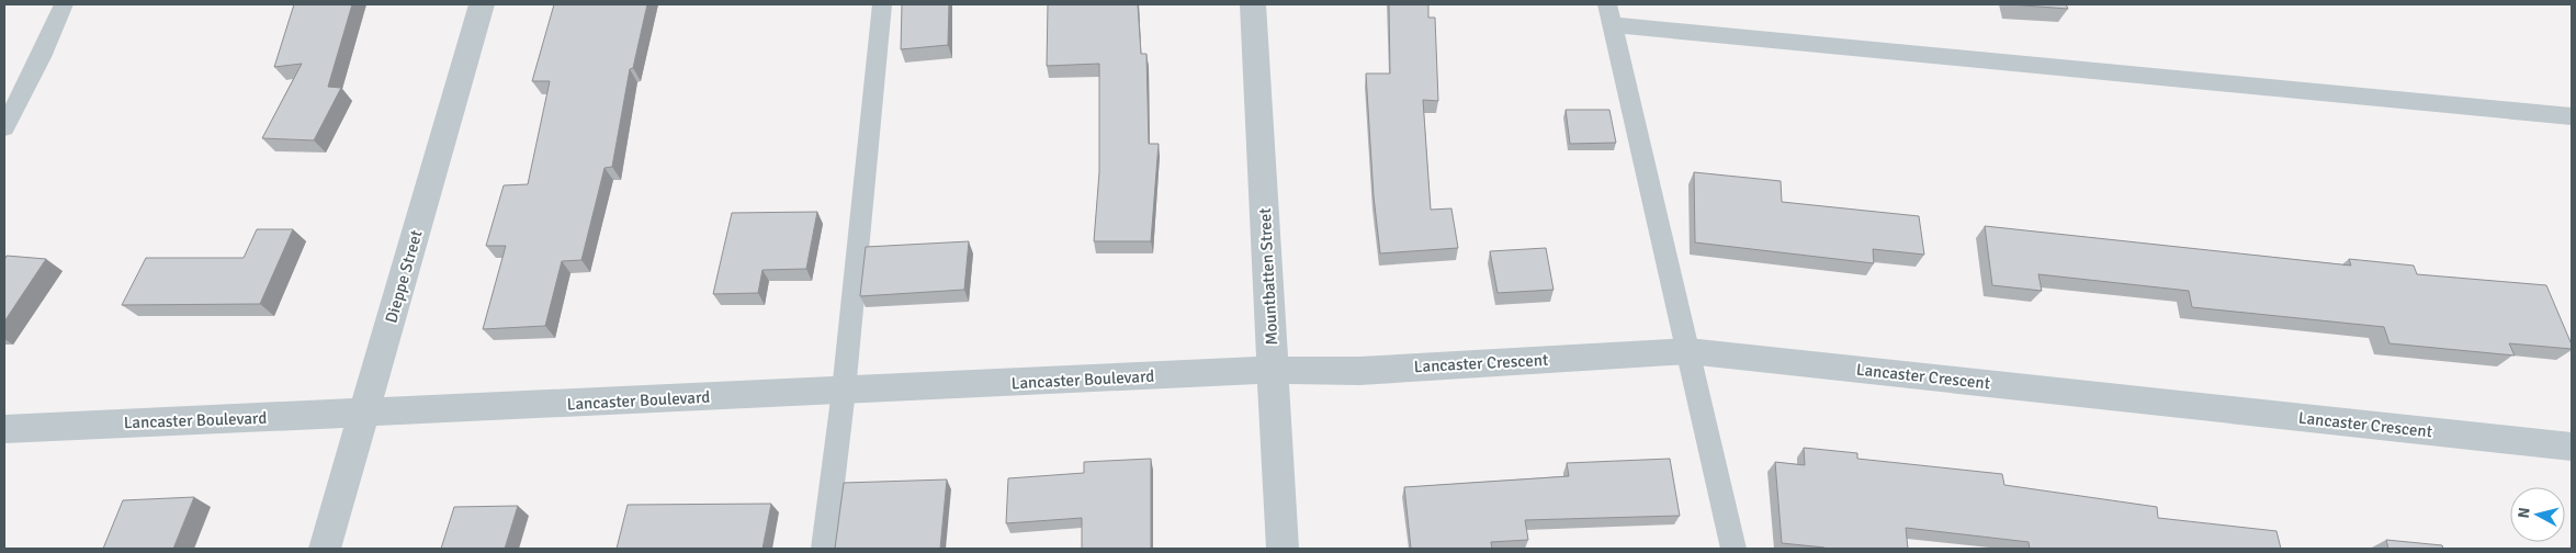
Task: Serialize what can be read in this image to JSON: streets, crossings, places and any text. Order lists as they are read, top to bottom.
{
  "streets": {
    "street": [
      "Dieppe Street",
      "Mountbatten Street",
      "Lancaster Crescent",
      "Lancaster Boulevard"
    ]
  },
  "crossings": [
    ["Dieppe Street", "Lancaster Boulevard"],
    ["Mountbatten Street", "Lancaster Crescent"],
    ["Mountbatten Street", "Lancaster Boulevard"],
    ["Lancaster Crescent", "Lancaster Boulevard"]
  ],
  "north": "left"
}
